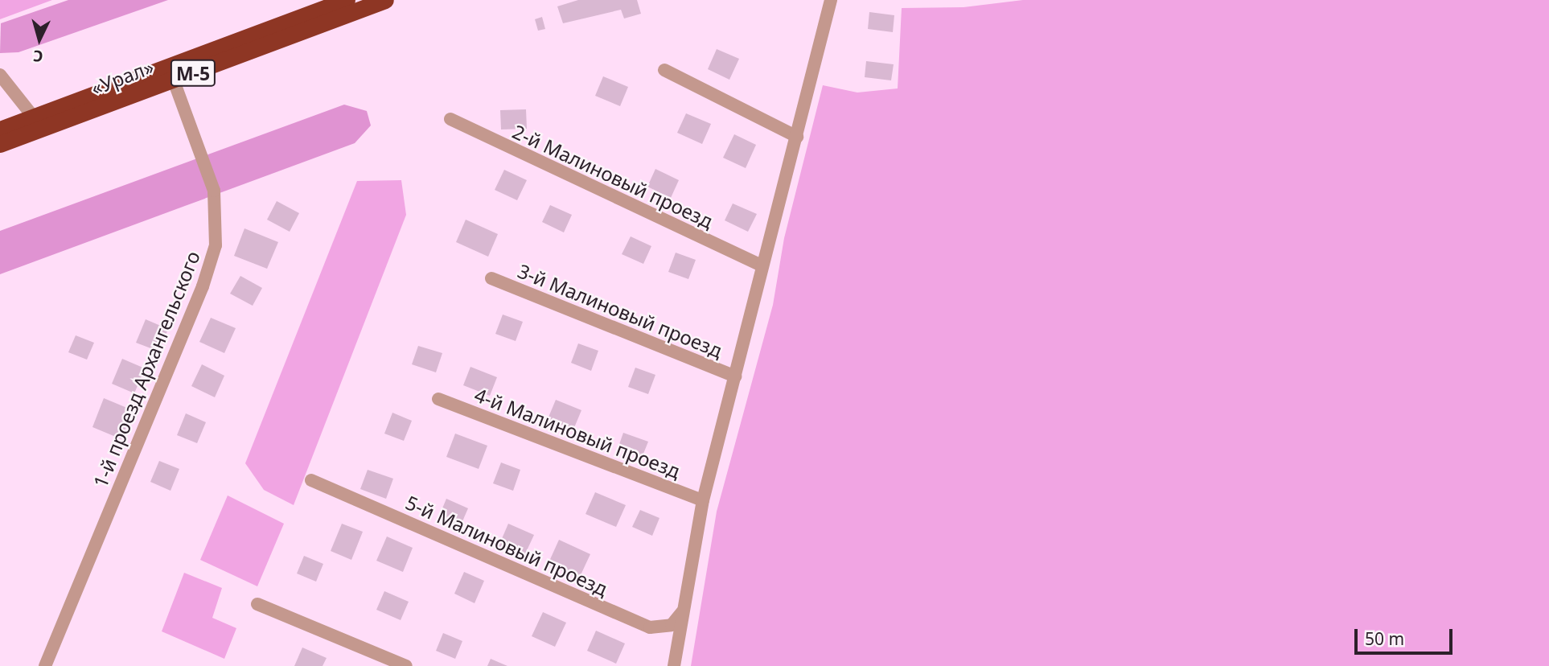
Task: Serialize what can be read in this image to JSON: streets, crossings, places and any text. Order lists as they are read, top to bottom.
{
  "streets": {
    "highway": ["М-5", "«Урал»"],
    "street": [
      "2-й Малиновый проезд",
      "3-й Малиновый проезд",
      "1-й проезд Архангельского",
      "4-й Малиновый проезд",
      "5-й Малиновый проезд"
    ]
  },
  "crossings": [
    ["«Урал»", "1-й проезд Архангельского"]
  ],
  "scale_bar": "50 m",
  "north": "bottom"
}
